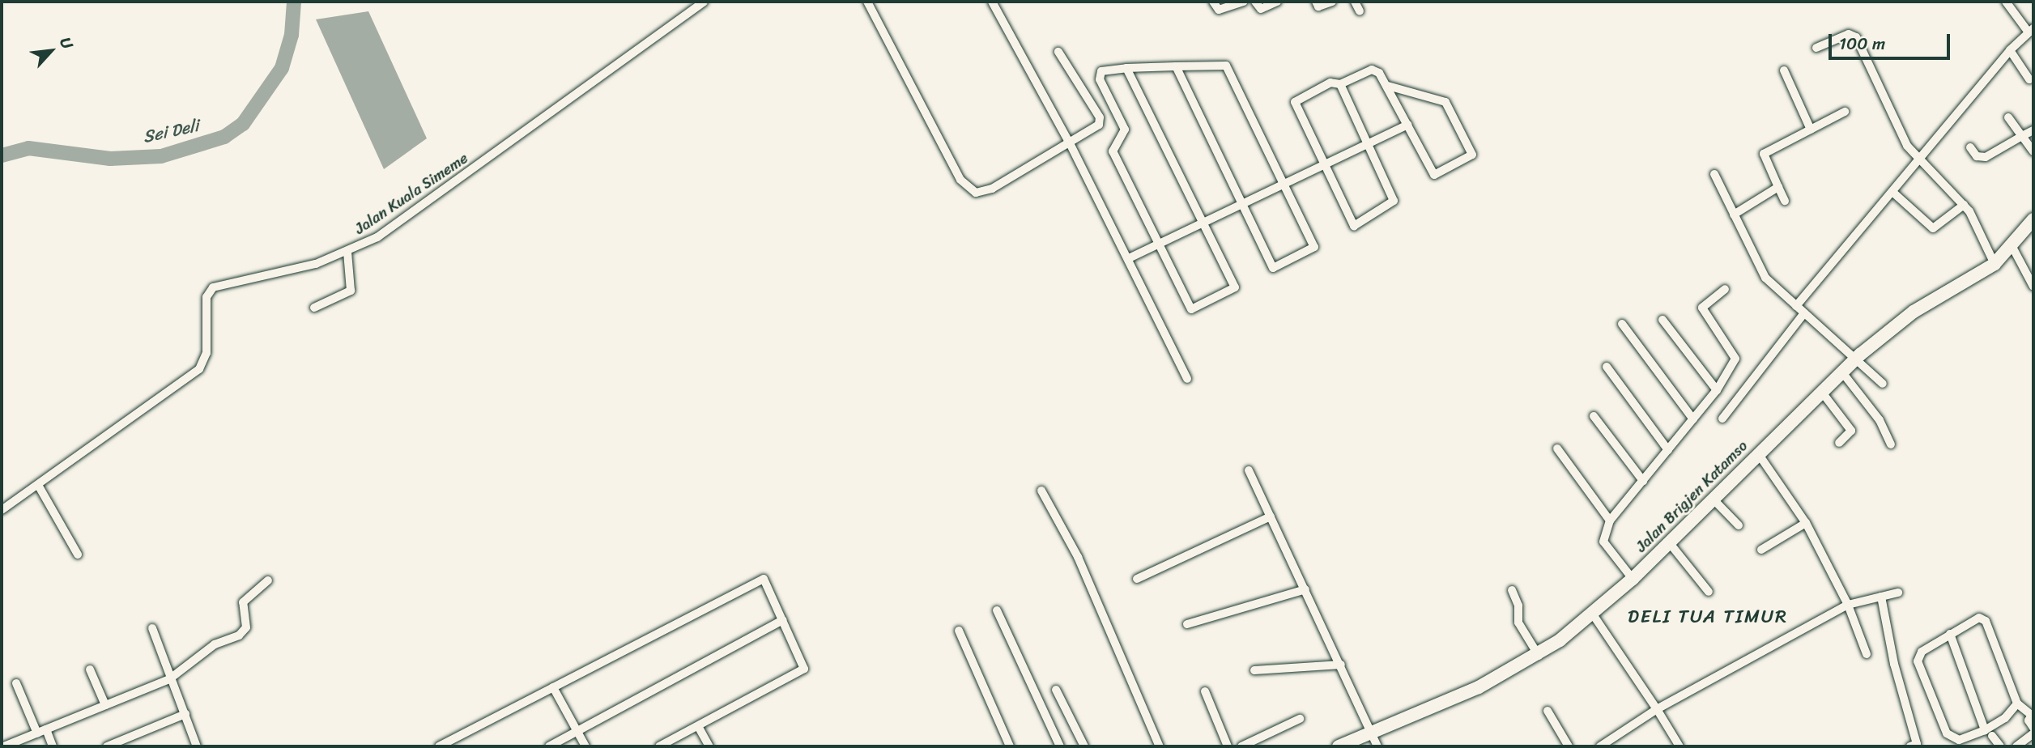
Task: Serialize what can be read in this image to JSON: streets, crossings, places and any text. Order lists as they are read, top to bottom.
{
  "streets": {
    "main road": ["Jalan Brigjen Katamso"],
    "street": ["Jalan Kuala Simeme"]
  },
  "districts": ["DELI TUA TIMUR"],
  "water": ["Sei Deli"],
  "scale_bar": "100 m",
  "north": "top right"
}
